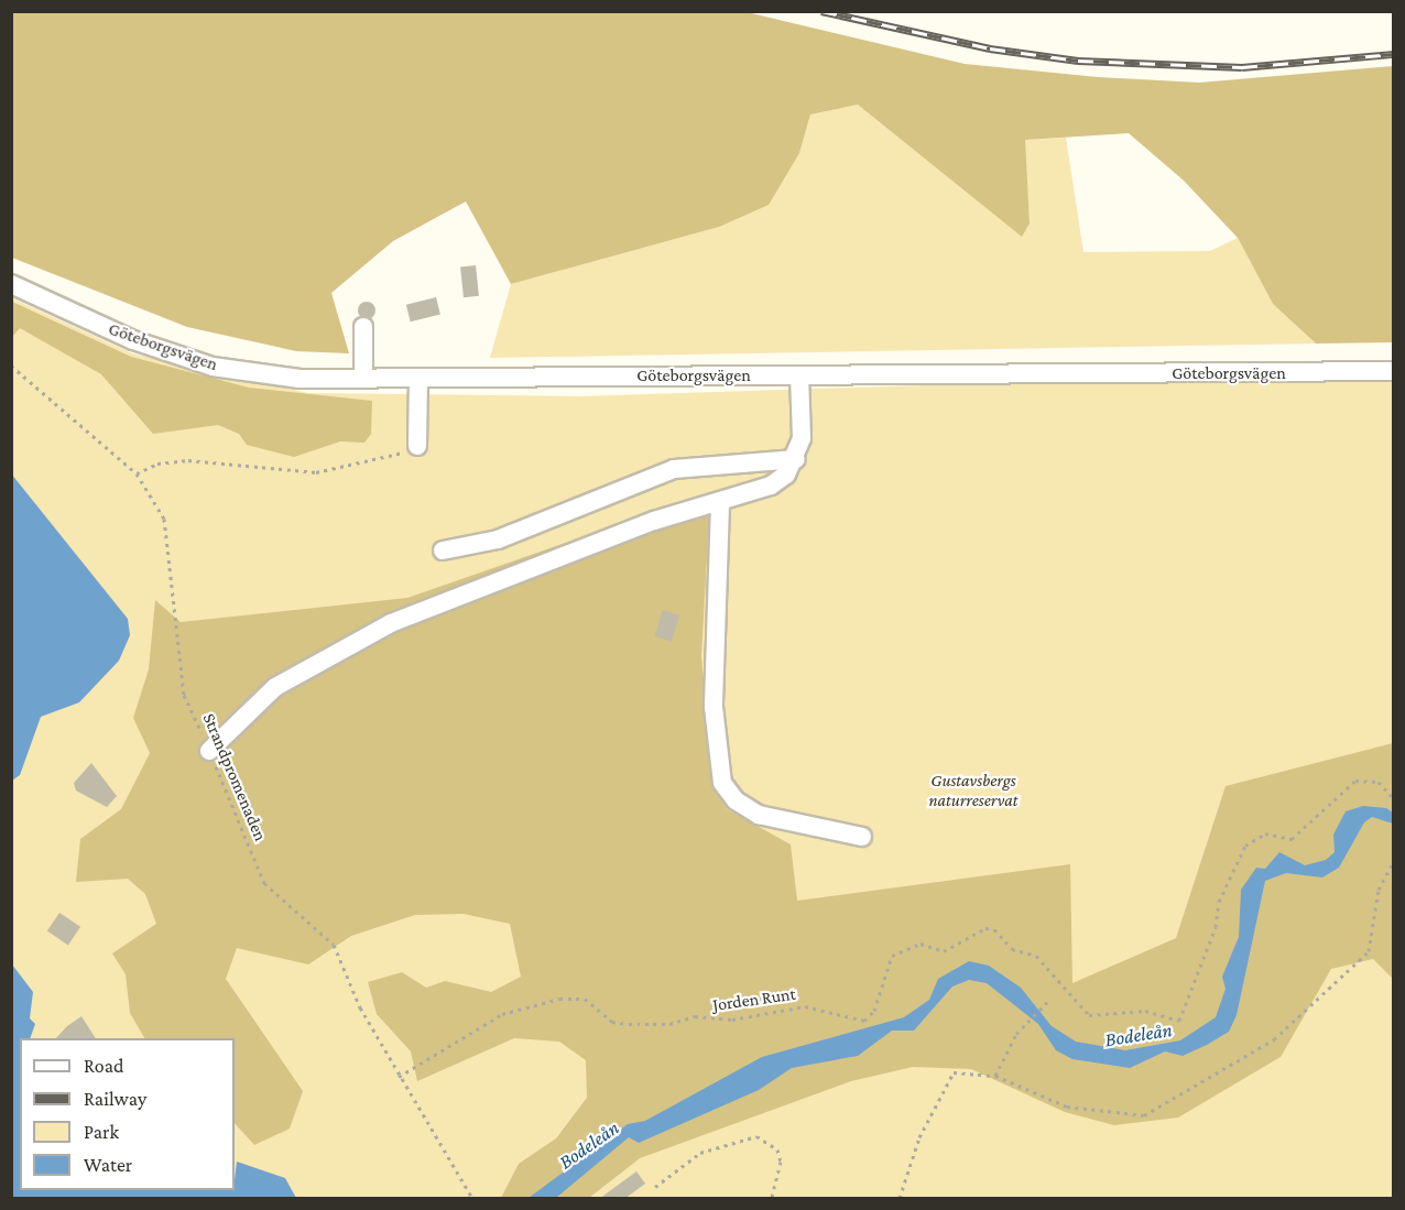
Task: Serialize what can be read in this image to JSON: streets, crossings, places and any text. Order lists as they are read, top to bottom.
{
  "streets": {
    "street": ["Göteborgsvägen"],
    "path": ["Strandpromenaden", "Jorden Runt"]
  },
  "crossings": [
    ["Strandpromenaden", "Jorden Runt"]
  ],
  "water": ["Bodeleån"],
  "parks": ["Gustavsbergs naturreservat"],
  "legend": [
    "Road",
    "Railway",
    "Park",
    "Water"
  ]
}
